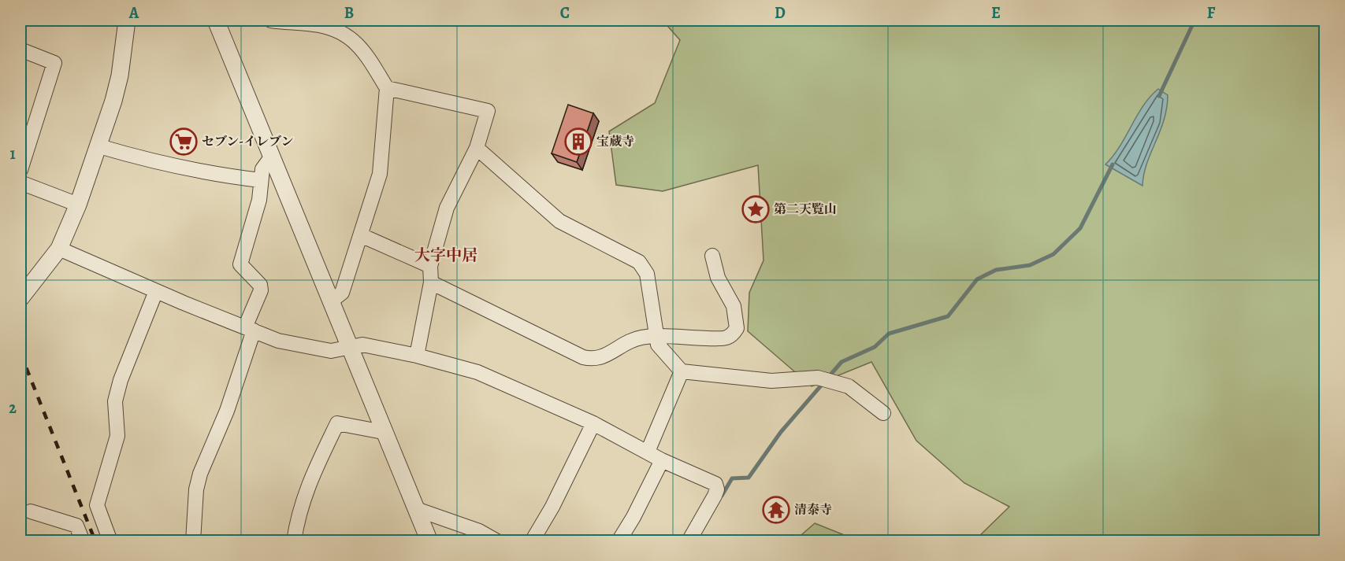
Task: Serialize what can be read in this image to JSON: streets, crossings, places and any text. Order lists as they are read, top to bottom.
{
  "districts": ["大字中居"],
  "places": {
    "supermarket": ["セブン-イレブン"],
    "building": ["宝蔵寺"],
    "place": ["第二天覧山"],
    "temple": ["清泰寺"]
  },
  "grid": {
    "columns": [
      "A",
      "B",
      "C",
      "D",
      "E",
      "F"
    ],
    "rows": ["1", "2"]
  }
}
